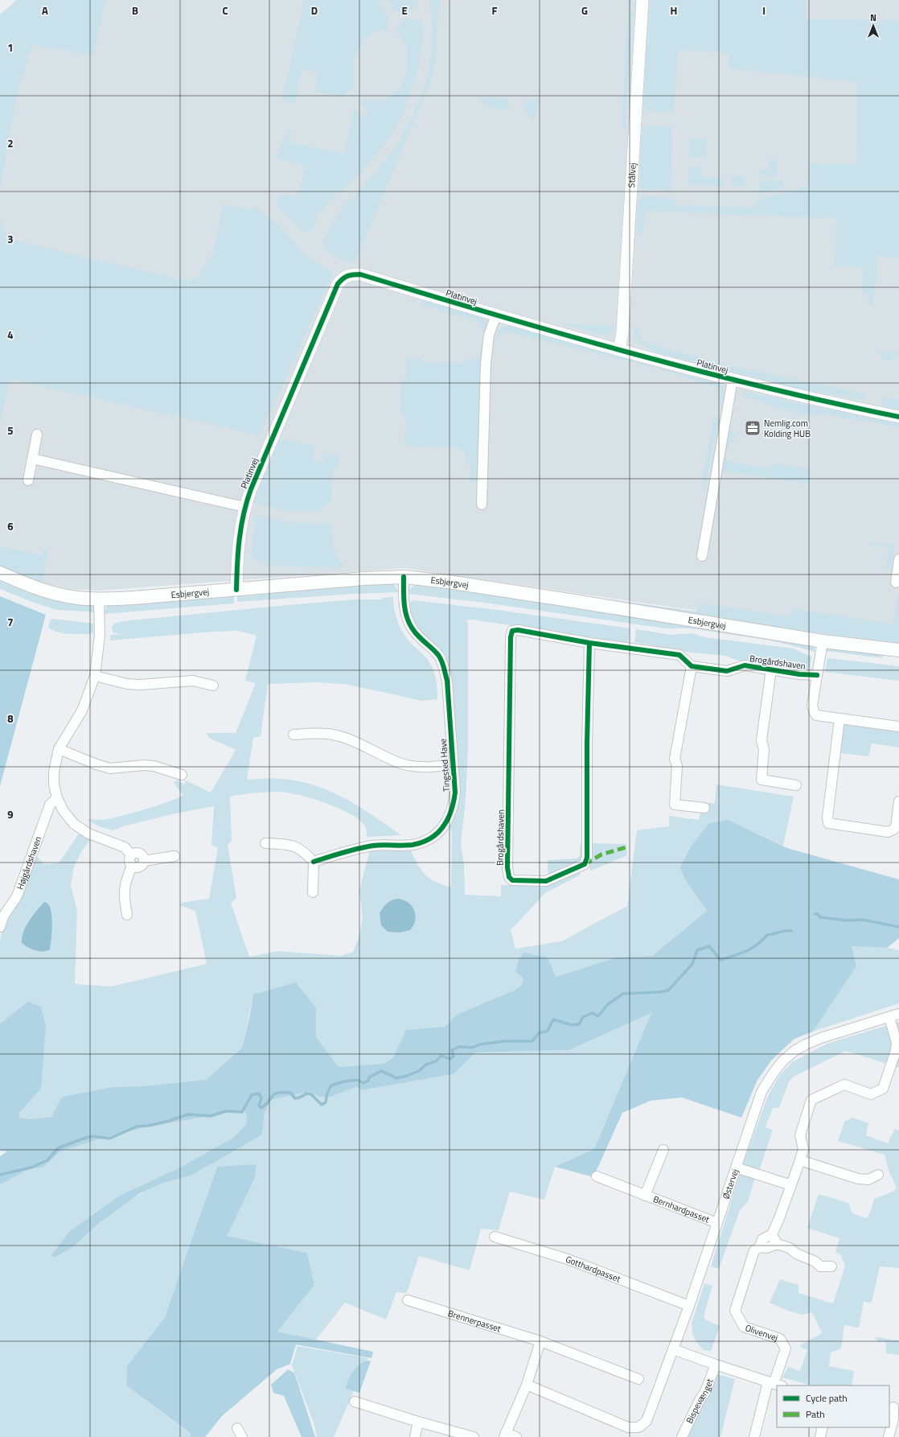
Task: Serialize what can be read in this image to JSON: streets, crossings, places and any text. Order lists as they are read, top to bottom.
{
  "streets": {
    "main road": ["Esbjergvej"],
    "street": [
      "Stålvej",
      "Platinvej",
      "Brogårdshaven",
      "Tingsted Have",
      "Højgårdshaven",
      "Østervej",
      "Bernhardpasset",
      "Gotthardpasset",
      "Brennerpasset",
      "Olivenvej",
      "Bispevænget"
    ]
  },
  "crossings": [
    ["Stålvej", "Platinvej"],
    ["Platinvej", "Esbjergvej"],
    ["Esbjergvej", "Brogårdshaven"],
    ["Esbjergvej", "Tingsted Have"],
    ["Østervej", "Bernhardpasset"],
    ["Østervej", "Gotthardpasset"],
    ["Østervej", "Olivenvej"]
  ],
  "places": {
    "office": ["Nemlig.com Kolding HUB"]
  },
  "legend": ["Cycle path", "Path"],
  "north": "top",
  "grid": {
    "columns": [
      "A",
      "B",
      "C",
      "D",
      "E",
      "F",
      "G",
      "H",
      "I"
    ],
    "rows": [
      "1",
      "2",
      "3",
      "4",
      "5",
      "6",
      "7",
      "8",
      "9"
    ]
  }
}
